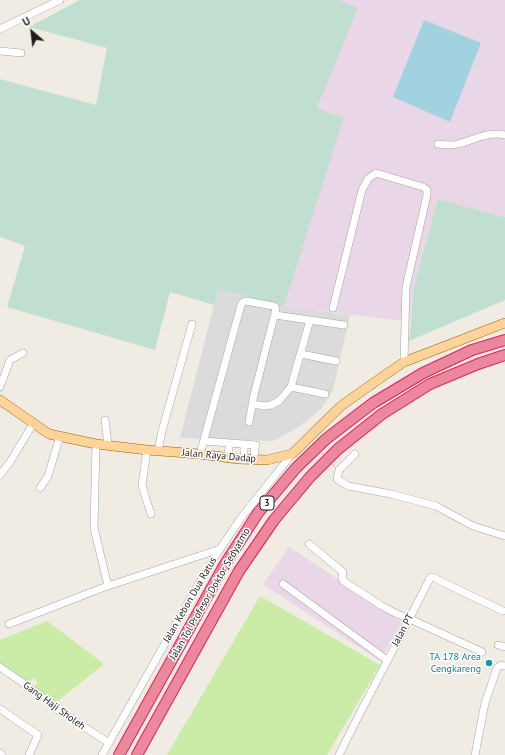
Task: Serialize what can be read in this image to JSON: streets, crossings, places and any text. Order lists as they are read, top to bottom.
{
  "streets": {
    "highway": ["3", "Jalan Tol Profesor Doktor Sedyatmo"],
    "main road": ["Jalan Raya Dadap"],
    "street": ["Jalan Kebon Dua Ratus", "Jalan PT", "Gang Haji Sholeh"]
  },
  "crossings": [
    ["Jalan Raya Dadap", "Jalan Kebon Dua Ratus"],
    ["Jalan Kebon Dua Ratus", "Gang Haji Sholeh"]
  ],
  "places": ["TA 178 Area Cengkareng"],
  "north": "top left"
}
